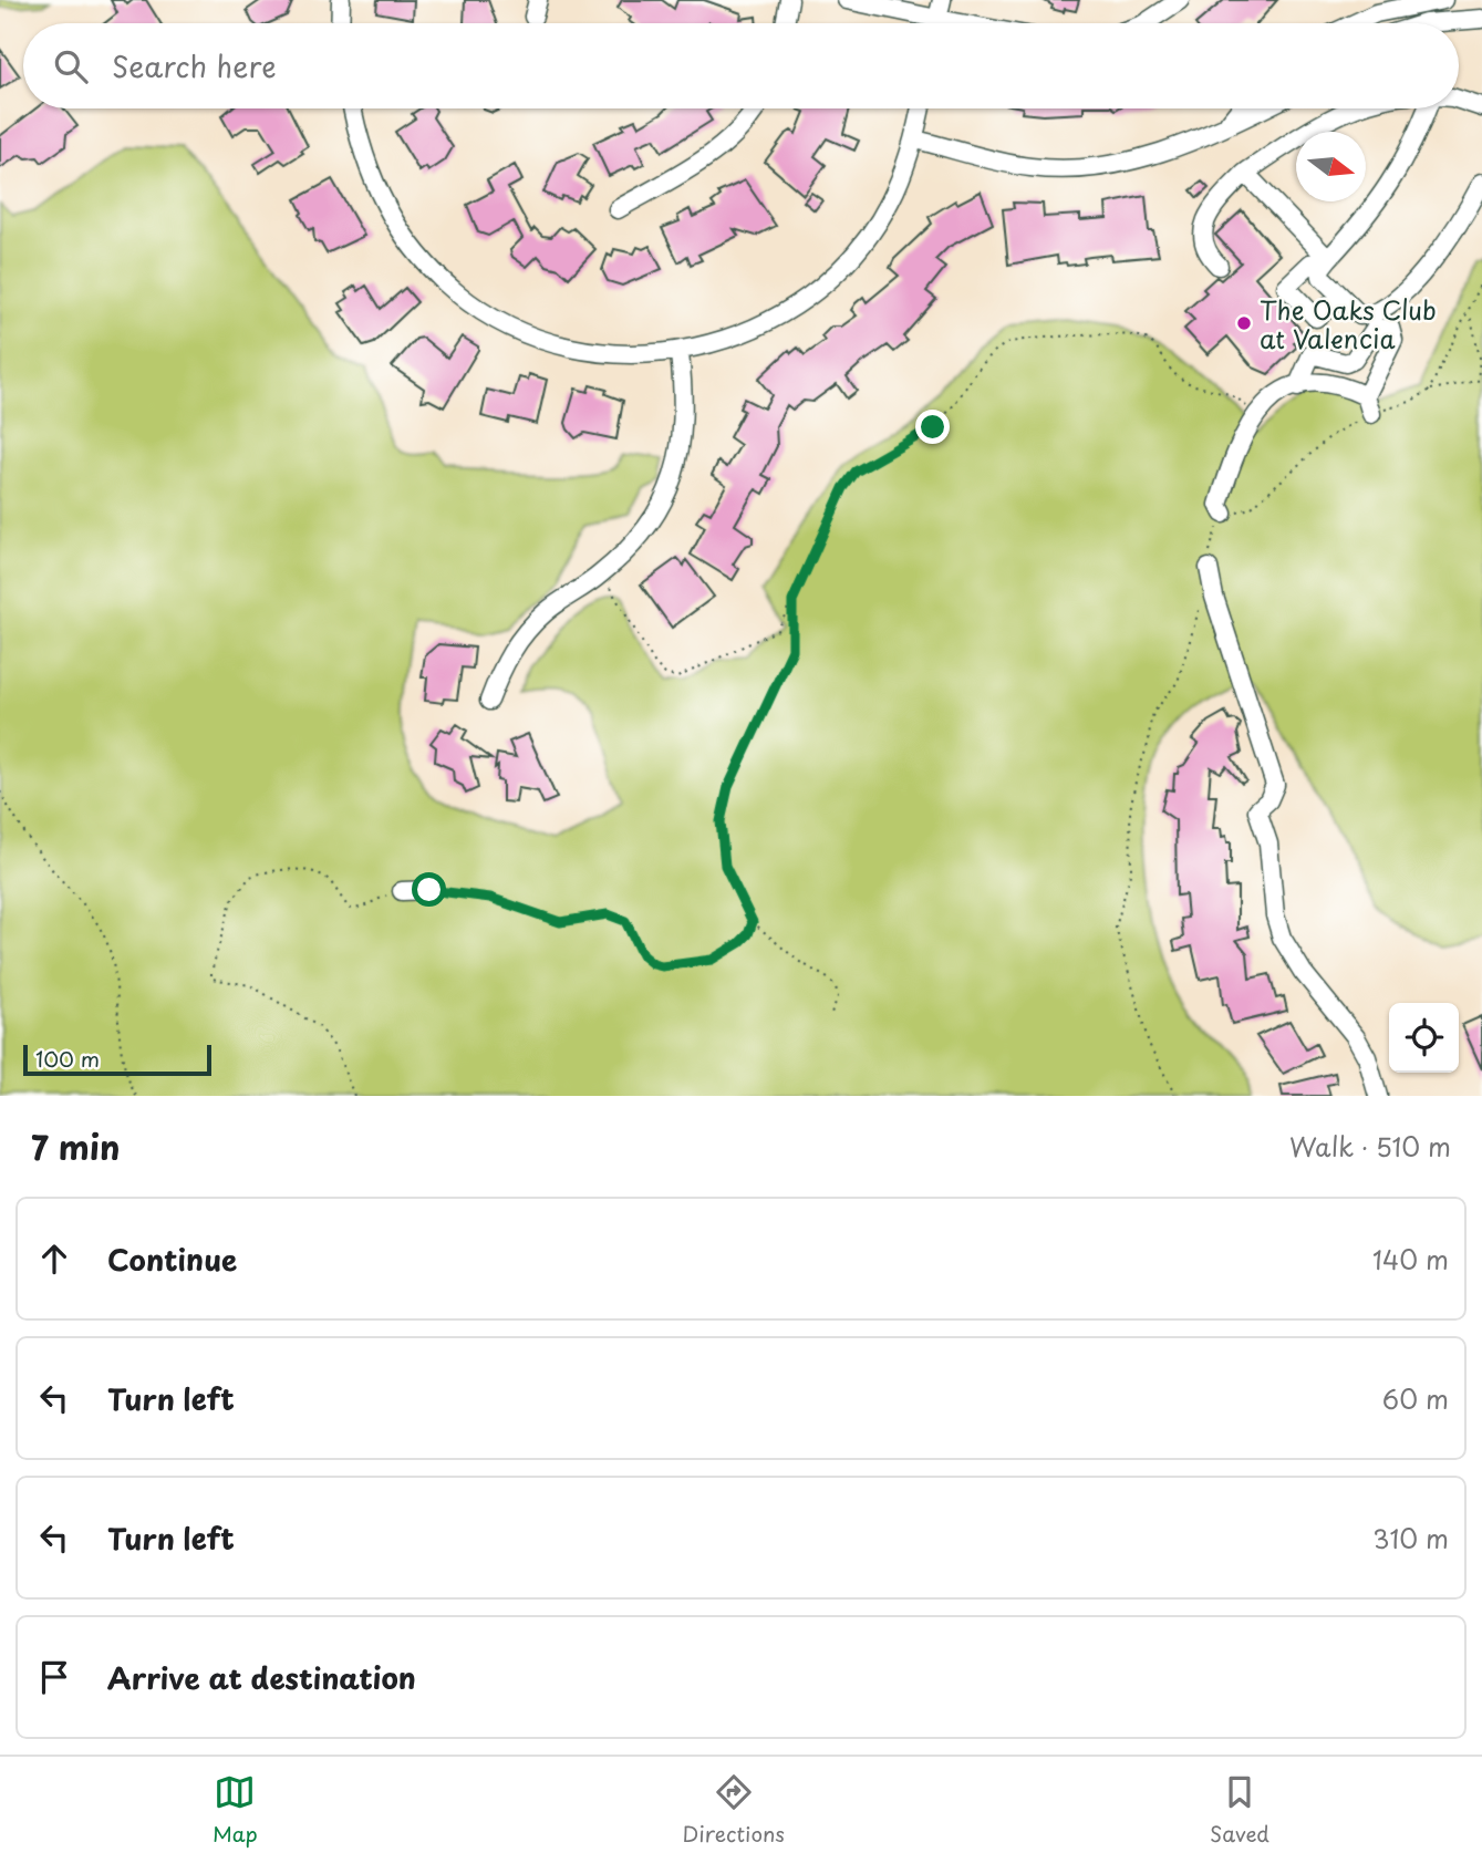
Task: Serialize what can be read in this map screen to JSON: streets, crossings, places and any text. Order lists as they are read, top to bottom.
{
  "places": ["The Oaks Club at Valencia"],
  "scale_bar": "100 m",
  "north": "right",
  "page": {
    "search": "Search here",
    "scale": "100 m",
    "heading": ["7 min", "Walk · 510 m"],
    "list": [
      ["Continue", "140 m"],
      ["Turn left", "60 m"],
      ["Turn left", "310 m"],
      "Arrive at destination"
    ],
    "nav": ["Map", "Directions", "Saved"]
  }
}
